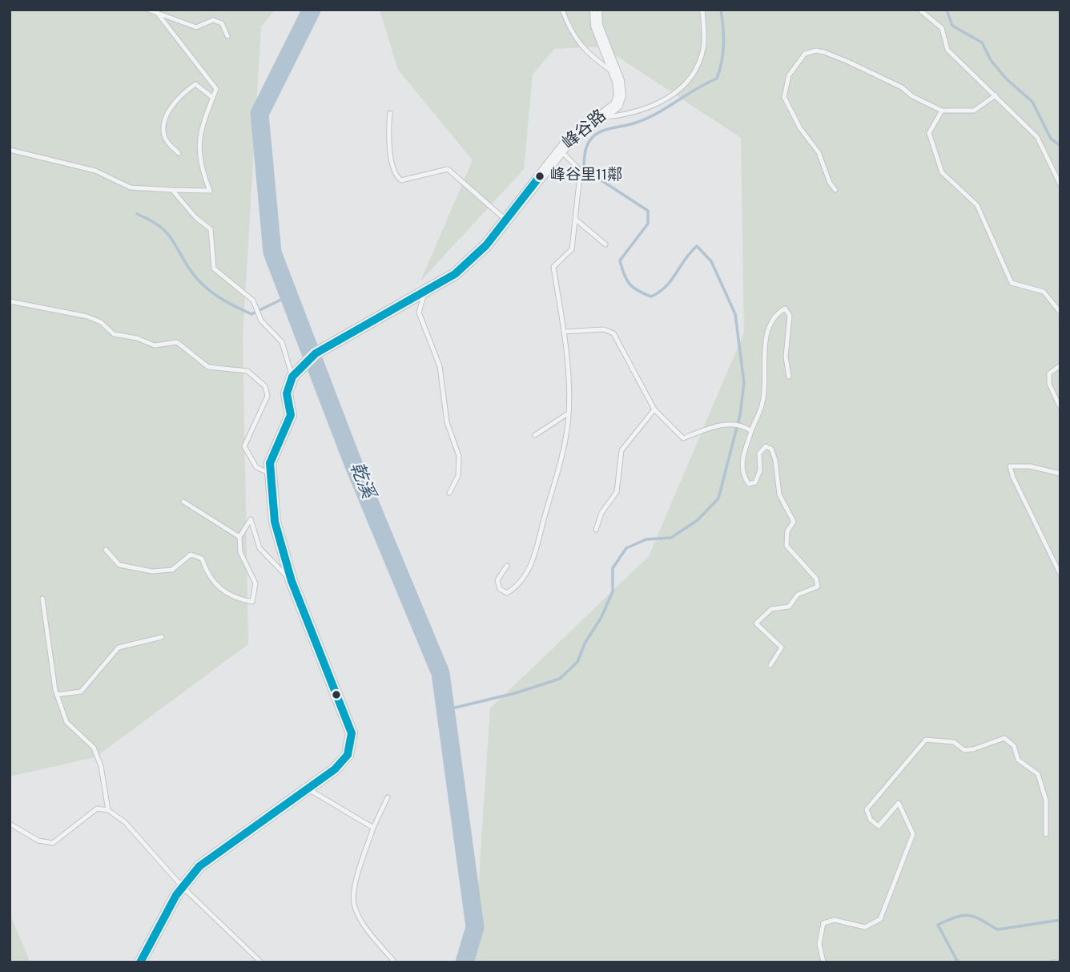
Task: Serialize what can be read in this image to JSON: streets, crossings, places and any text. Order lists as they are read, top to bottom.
{
  "streets": {
    "street": ["峰谷路"]
  },
  "water": ["乾溪"],
  "places": ["峰谷里11鄰"]
}
